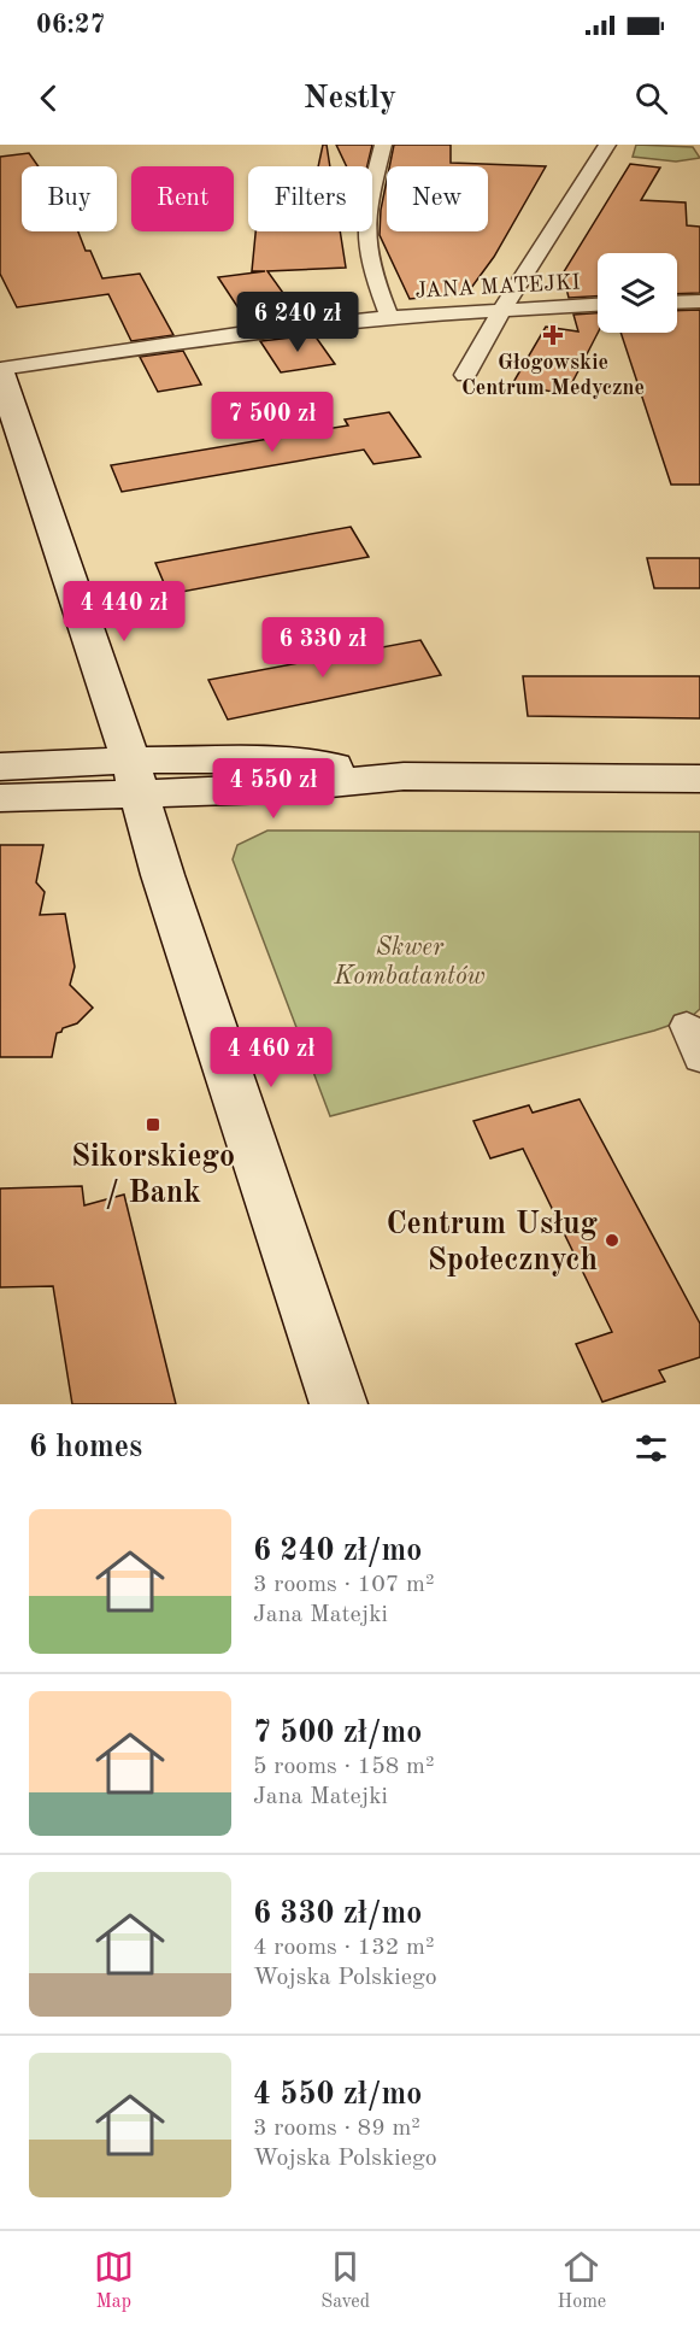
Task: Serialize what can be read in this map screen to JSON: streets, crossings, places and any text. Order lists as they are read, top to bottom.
{
  "streets": {
    "street": ["JANA MATEJKI"]
  },
  "parks": ["Skwer Kombatantów"],
  "places": {
    "health": ["Głogowskie Centrum Medyczne"],
    "transit": ["Sikorskiego / Bank"],
    "other": ["Centrum Usług Społecznych"]
  },
  "page": {
    "status": "06:27",
    "header": "Nestly",
    "chip": [
      "Buy",
      "Rent",
      "Filters",
      "New"
    ],
    "price": [
      "6 240 zł",
      "7 500 zł",
      "4 440 zł",
      "6 330 zł",
      "4 550 zł",
      "4 460 zł"
    ],
    "heading": "6 homes",
    "list": [
      {
        "name": "6 240 zł/mo",
        "note": "3 rooms · 107 m² · Jana Matejki"
      },
      {
        "name": "7 500 zł/mo",
        "note": "5 rooms · 158 m² · Jana Matejki"
      },
      {
        "name": "6 330 zł/mo",
        "note": "4 rooms · 132 m² · Wojska Polskiego"
      },
      {
        "name": "4 550 zł/mo",
        "note": "3 rooms · 89 m² · Wojska Polskiego"
      }
    ],
    "tabs": ["Map", "Saved", "Home"]
  }
}
